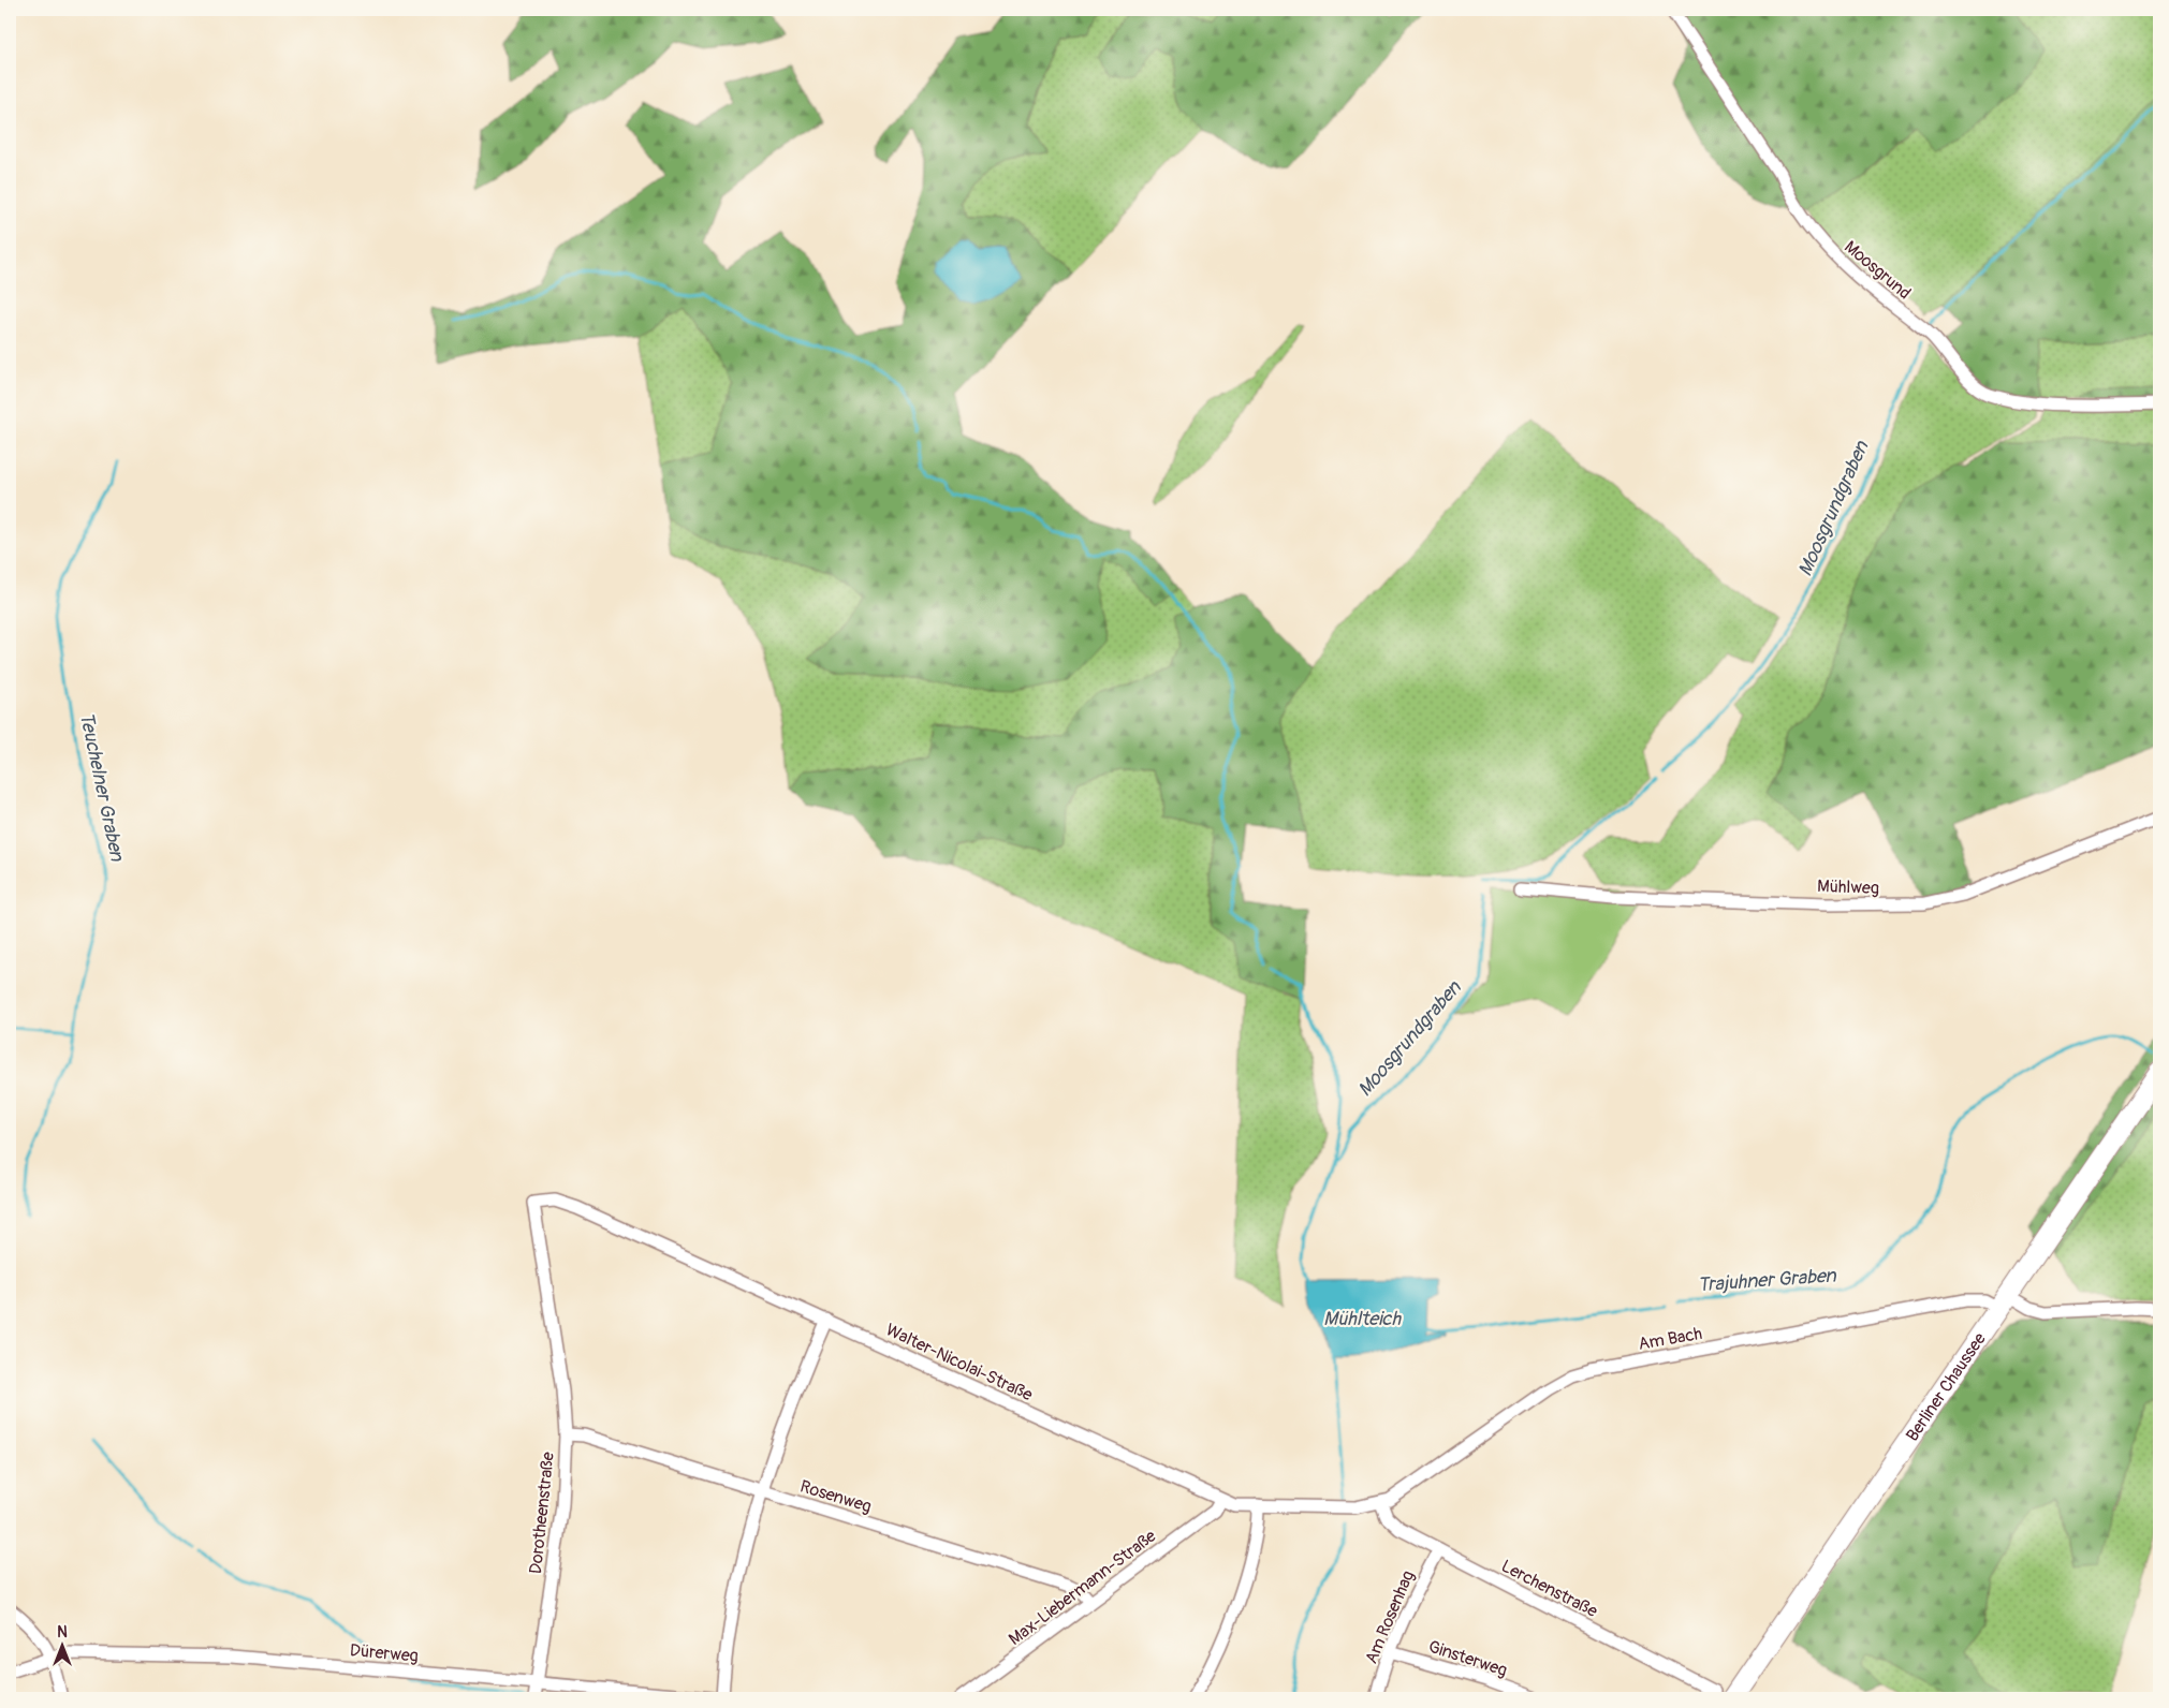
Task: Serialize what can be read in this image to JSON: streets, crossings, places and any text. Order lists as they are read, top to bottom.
{
  "streets": {
    "main road": ["Berliner Chaussee"],
    "street": [
      "Moosgrund",
      "Mühlweg",
      "Am Bach",
      "Walter-Nicolai-Straße",
      "Rosenweg",
      "Dorotheenstraße",
      "Max-Liebermann-Straße",
      "Lerchenstraße",
      "Am Rosenhag",
      "Dürerweg",
      "Ginsterweg"
    ]
  },
  "crossings": [
    ["Am Bach", "Walter-Nicolai-Straße"],
    ["Am Bach", "Berliner Chaussee"],
    ["Am Bach", "Lerchenstraße"],
    ["Walter-Nicolai-Straße", "Dorotheenstraße"],
    ["Walter-Nicolai-Straße", "Max-Liebermann-Straße"],
    ["Walter-Nicolai-Straße", "Lerchenstraße"],
    ["Berliner Chaussee", "Lerchenstraße"],
    ["Rosenweg", "Dorotheenstraße"],
    ["Rosenweg", "Max-Liebermann-Straße"],
    ["Dorotheenstraße", "Dürerweg"],
    ["Lerchenstraße", "Am Rosenhag"],
    ["Am Rosenhag", "Ginsterweg"]
  ],
  "water": [
    "Moosgrundgraben",
    "Teuchelner Graben",
    "Trajuhner Graben",
    "Mühlteich"
  ],
  "north": "top"
}
